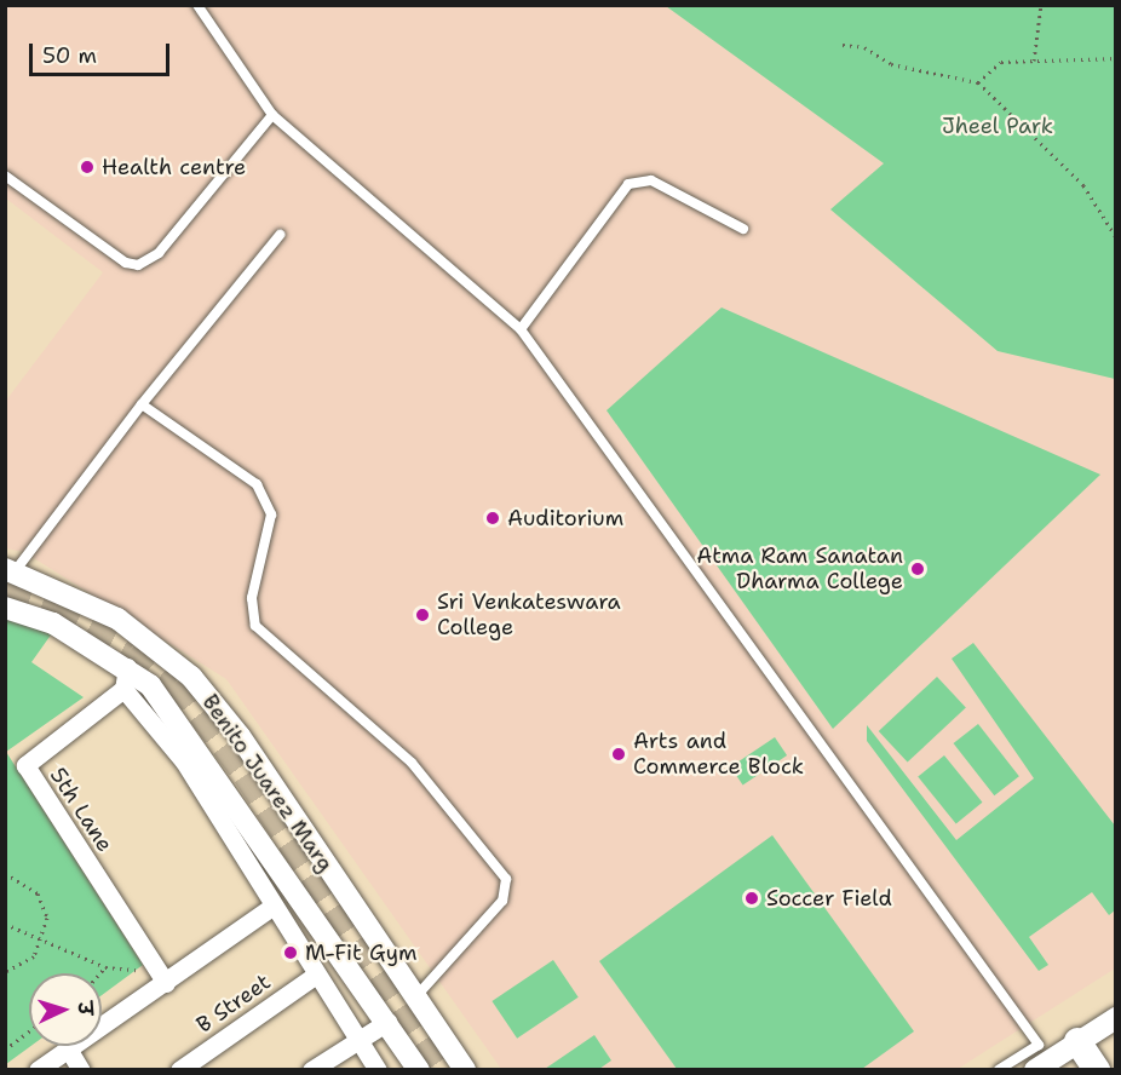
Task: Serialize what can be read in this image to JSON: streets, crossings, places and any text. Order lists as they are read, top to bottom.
{
  "streets": {
    "street": ["Benito Juarez Marg", "5th Lane", "B Street"]
  },
  "crossings": [
    ["Benito Juarez Marg", "5th Lane"]
  ],
  "parks": ["Jheel Park"],
  "places": [
    "Health centre",
    "Auditorium",
    "Atma Ram Sanatan Dharma College",
    "Sri Venkateswara College",
    "Arts and Commerce Block",
    "Soccer Field",
    "M-Fit Gym"
  ],
  "scale_bar": "50 m",
  "north": "right"
}
